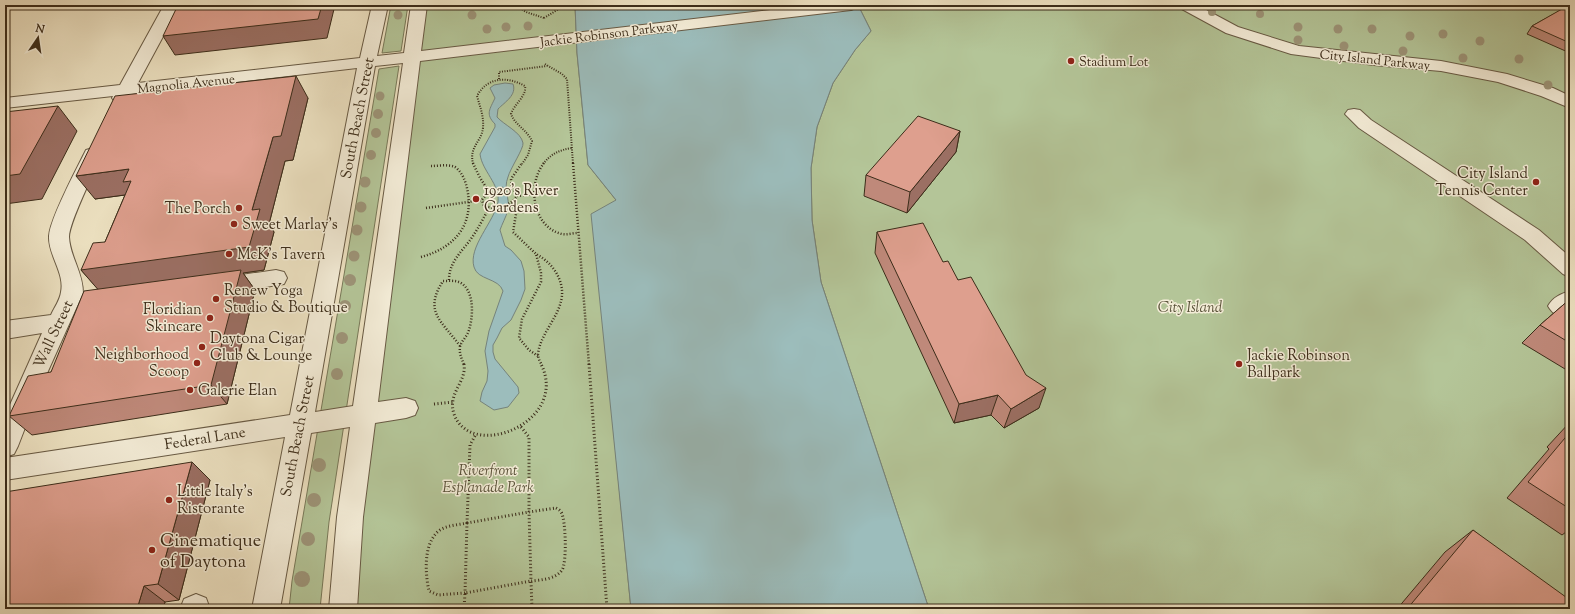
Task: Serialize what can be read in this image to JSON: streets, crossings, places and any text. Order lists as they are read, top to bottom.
{
  "streets": {
    "street": [
      "Jackie Robinson Parkway",
      "City Island Parkway",
      "Magnolia Avenue",
      "South Beach Street",
      "Wall Street",
      "Federal Lane"
    ]
  },
  "crossings": [
    ["Jackie Robinson Parkway", "Magnolia Avenue"],
    ["Jackie Robinson Parkway", "South Beach Street"],
    ["Magnolia Avenue", "South Beach Street"],
    ["South Beach Street", "Federal Lane"]
  ],
  "parks": ["City Island", "Riverfront Esplanade Park"],
  "places": [
    "Stadium Lot",
    "City Island Tennis Center",
    "1920's River Gardens",
    "The Porch",
    "Sweet Marlay's",
    "McK's Tavern",
    "Renew Yoga Studio & Boutique",
    "Floridian Skincare",
    "Daytona Cigar Club & Lounge",
    "Neighborhood Scoop",
    "Jackie Robinson Ballpark",
    "Galerie Elan",
    "Little Italy's Ristorante",
    "Cinematique of Daytona"
  ],
  "north": "top"
}
